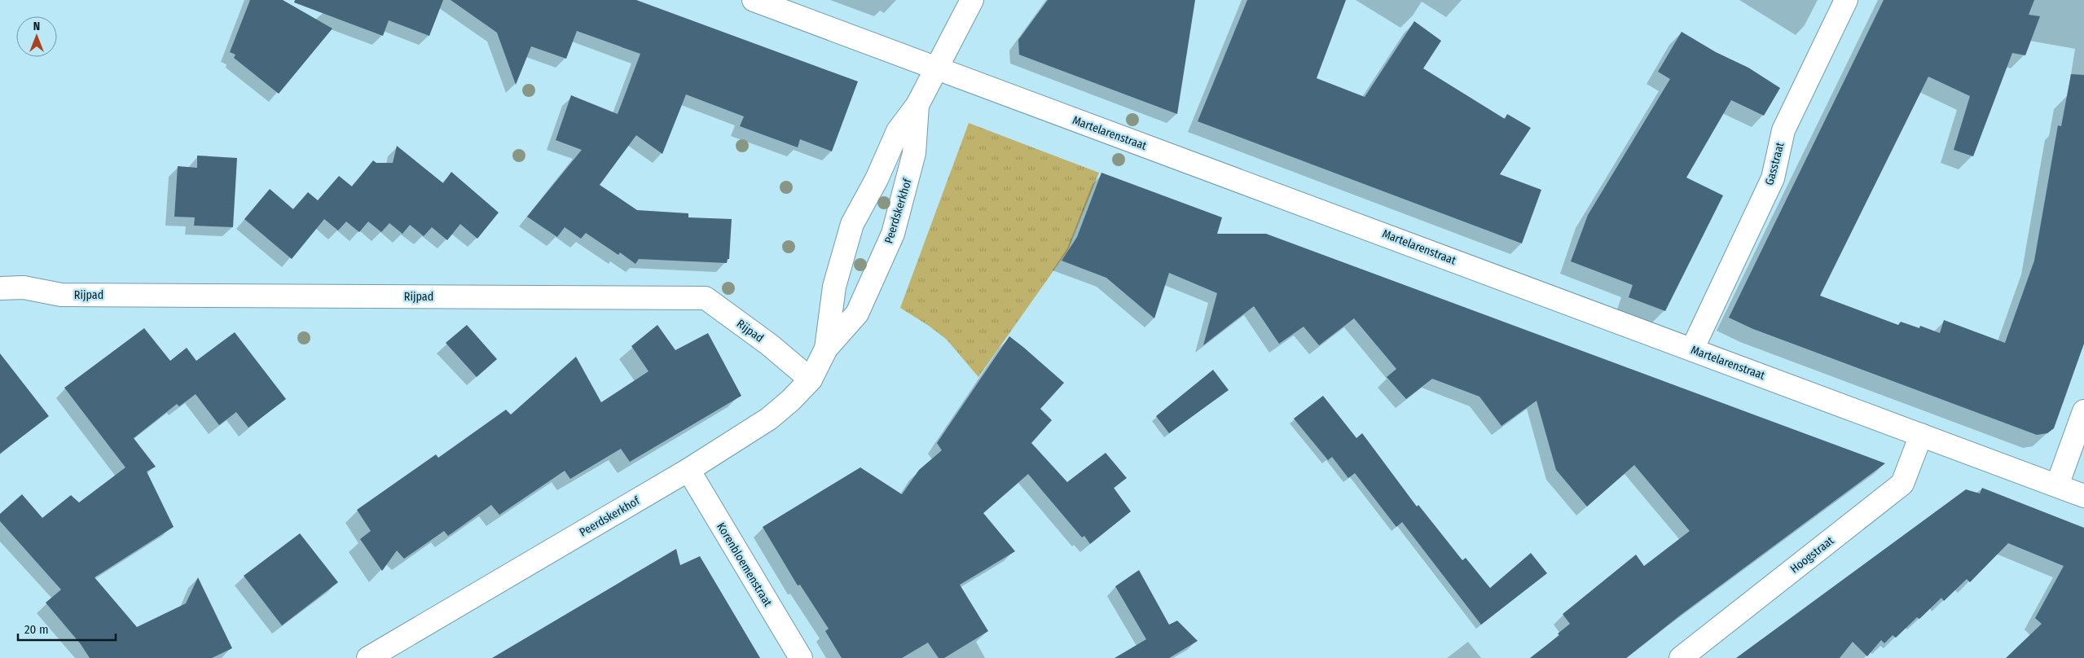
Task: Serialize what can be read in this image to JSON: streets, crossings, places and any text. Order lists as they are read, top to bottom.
{
  "streets": {
    "street": [
      "Martelarenstraat",
      "Gasstraat",
      "Peerdskerkhof",
      "Rijpad",
      "Hoogstraat",
      "Korenbloemenstraat"
    ]
  },
  "crossings": [
    ["Martelarenstraat", "Gasstraat"],
    ["Martelarenstraat", "Peerdskerkhof"],
    ["Martelarenstraat", "Hoogstraat"],
    ["Peerdskerkhof", "Rijpad"],
    ["Peerdskerkhof", "Korenbloemenstraat"]
  ],
  "scale_bar": "20 m",
  "north": "top"
}
